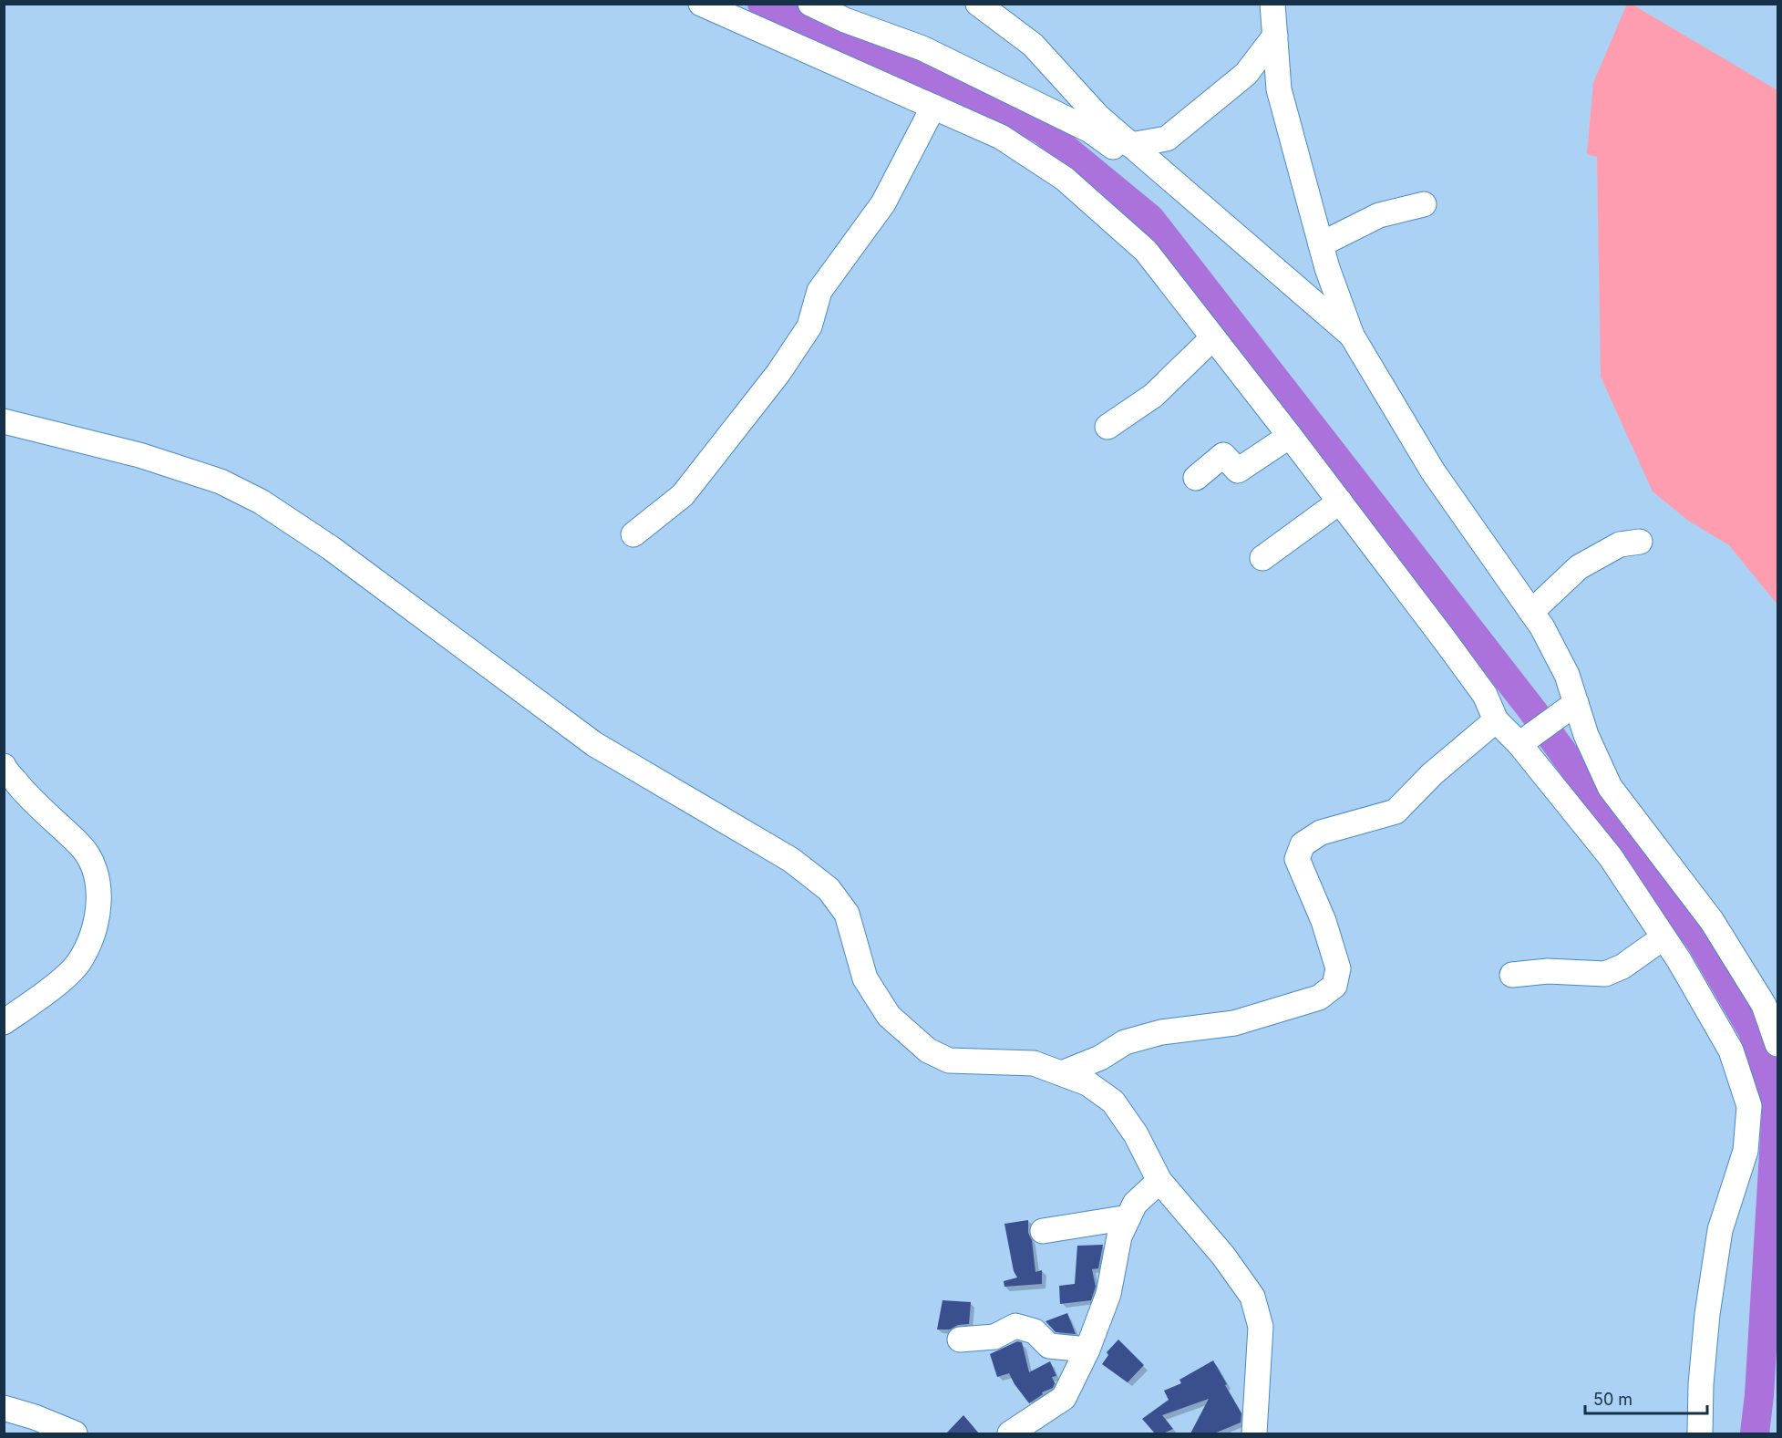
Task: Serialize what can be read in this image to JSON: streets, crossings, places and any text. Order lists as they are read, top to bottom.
{
  "scale_bar": "50 m"
}
